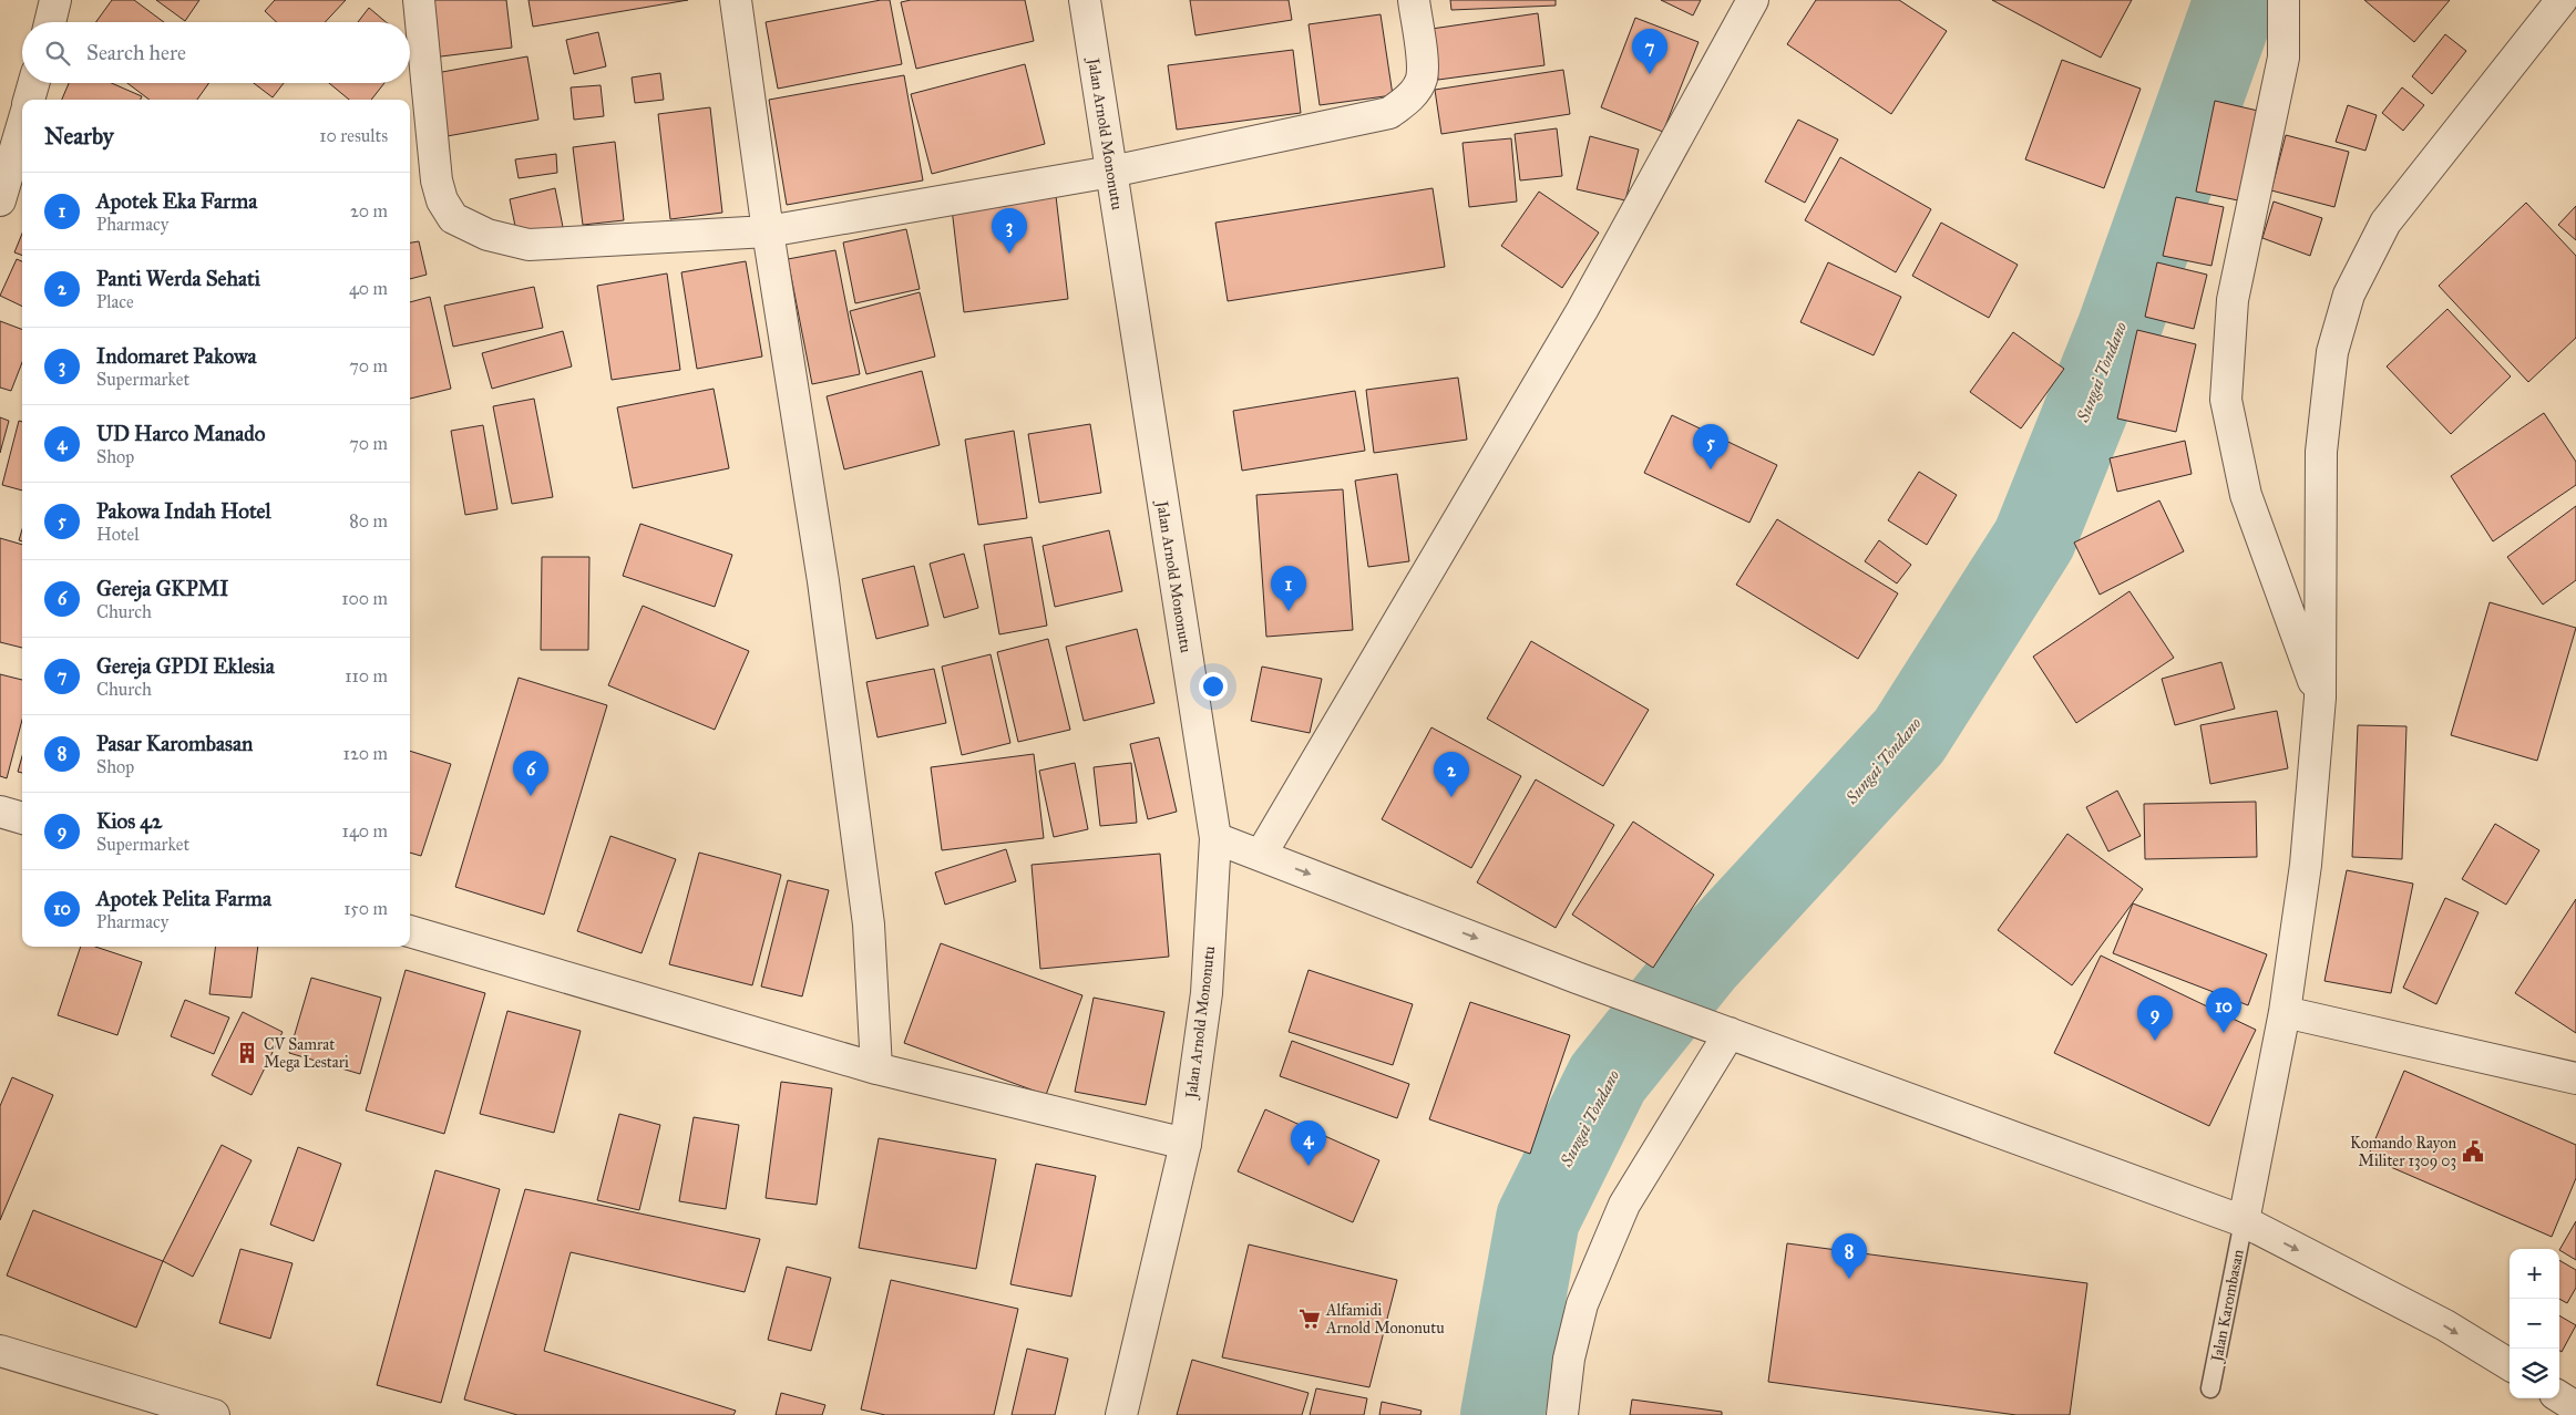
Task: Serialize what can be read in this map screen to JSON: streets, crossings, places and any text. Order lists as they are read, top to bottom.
{
  "streets": {
    "street": ["Jalan Arnold Mononutu"],
    "lane": ["Jalan Karombasan"]
  },
  "water": ["Sungai Tondano"],
  "places": {
    "building": ["CV Samrat Mega Lestari"],
    "public building": ["Komando Rayon Militer 1309 03"],
    "supermarket": ["Alfamidi Arnold Mononutu"]
  },
  "page": {
    "search": "Search here",
    "pins": [
      "7",
      "3",
      "5",
      "1",
      "6",
      "2",
      "10",
      "9",
      "4",
      "8"
    ],
    "heading": ["Nearby", "10 results"],
    "list": [
      {
        "mark": "1",
        "name": "Apotek Eka Farma",
        "note": "Pharmacy",
        "value": "20 m"
      },
      {
        "mark": "2",
        "name": "Panti Werda Sehati",
        "note": "Place",
        "value": "40 m"
      },
      {
        "mark": "3",
        "name": "Indomaret Pakowa",
        "note": "Supermarket",
        "value": "70 m"
      },
      {
        "mark": "4",
        "name": "UD Harco Manado",
        "note": "Shop",
        "value": "70 m"
      },
      {
        "mark": "5",
        "name": "Pakowa Indah Hotel",
        "note": "Hotel",
        "value": "80 m"
      },
      {
        "mark": "6",
        "name": "Gereja GKPMI",
        "note": "Church",
        "value": "100 m"
      },
      {
        "mark": "7",
        "name": "Gereja GPDI Eklesia",
        "note": "Church",
        "value": "110 m"
      },
      {
        "mark": "8",
        "name": "Pasar Karombasan",
        "note": "Shop",
        "value": "120 m"
      },
      {
        "mark": "9",
        "name": "Kios 42",
        "note": "Supermarket",
        "value": "140 m"
      },
      {
        "mark": "10",
        "name": "Apotek Pelita Farma",
        "note": "Pharmacy",
        "value": "150 m"
      }
    ],
    "map_buttons": ["+", "−"]
  }
}
